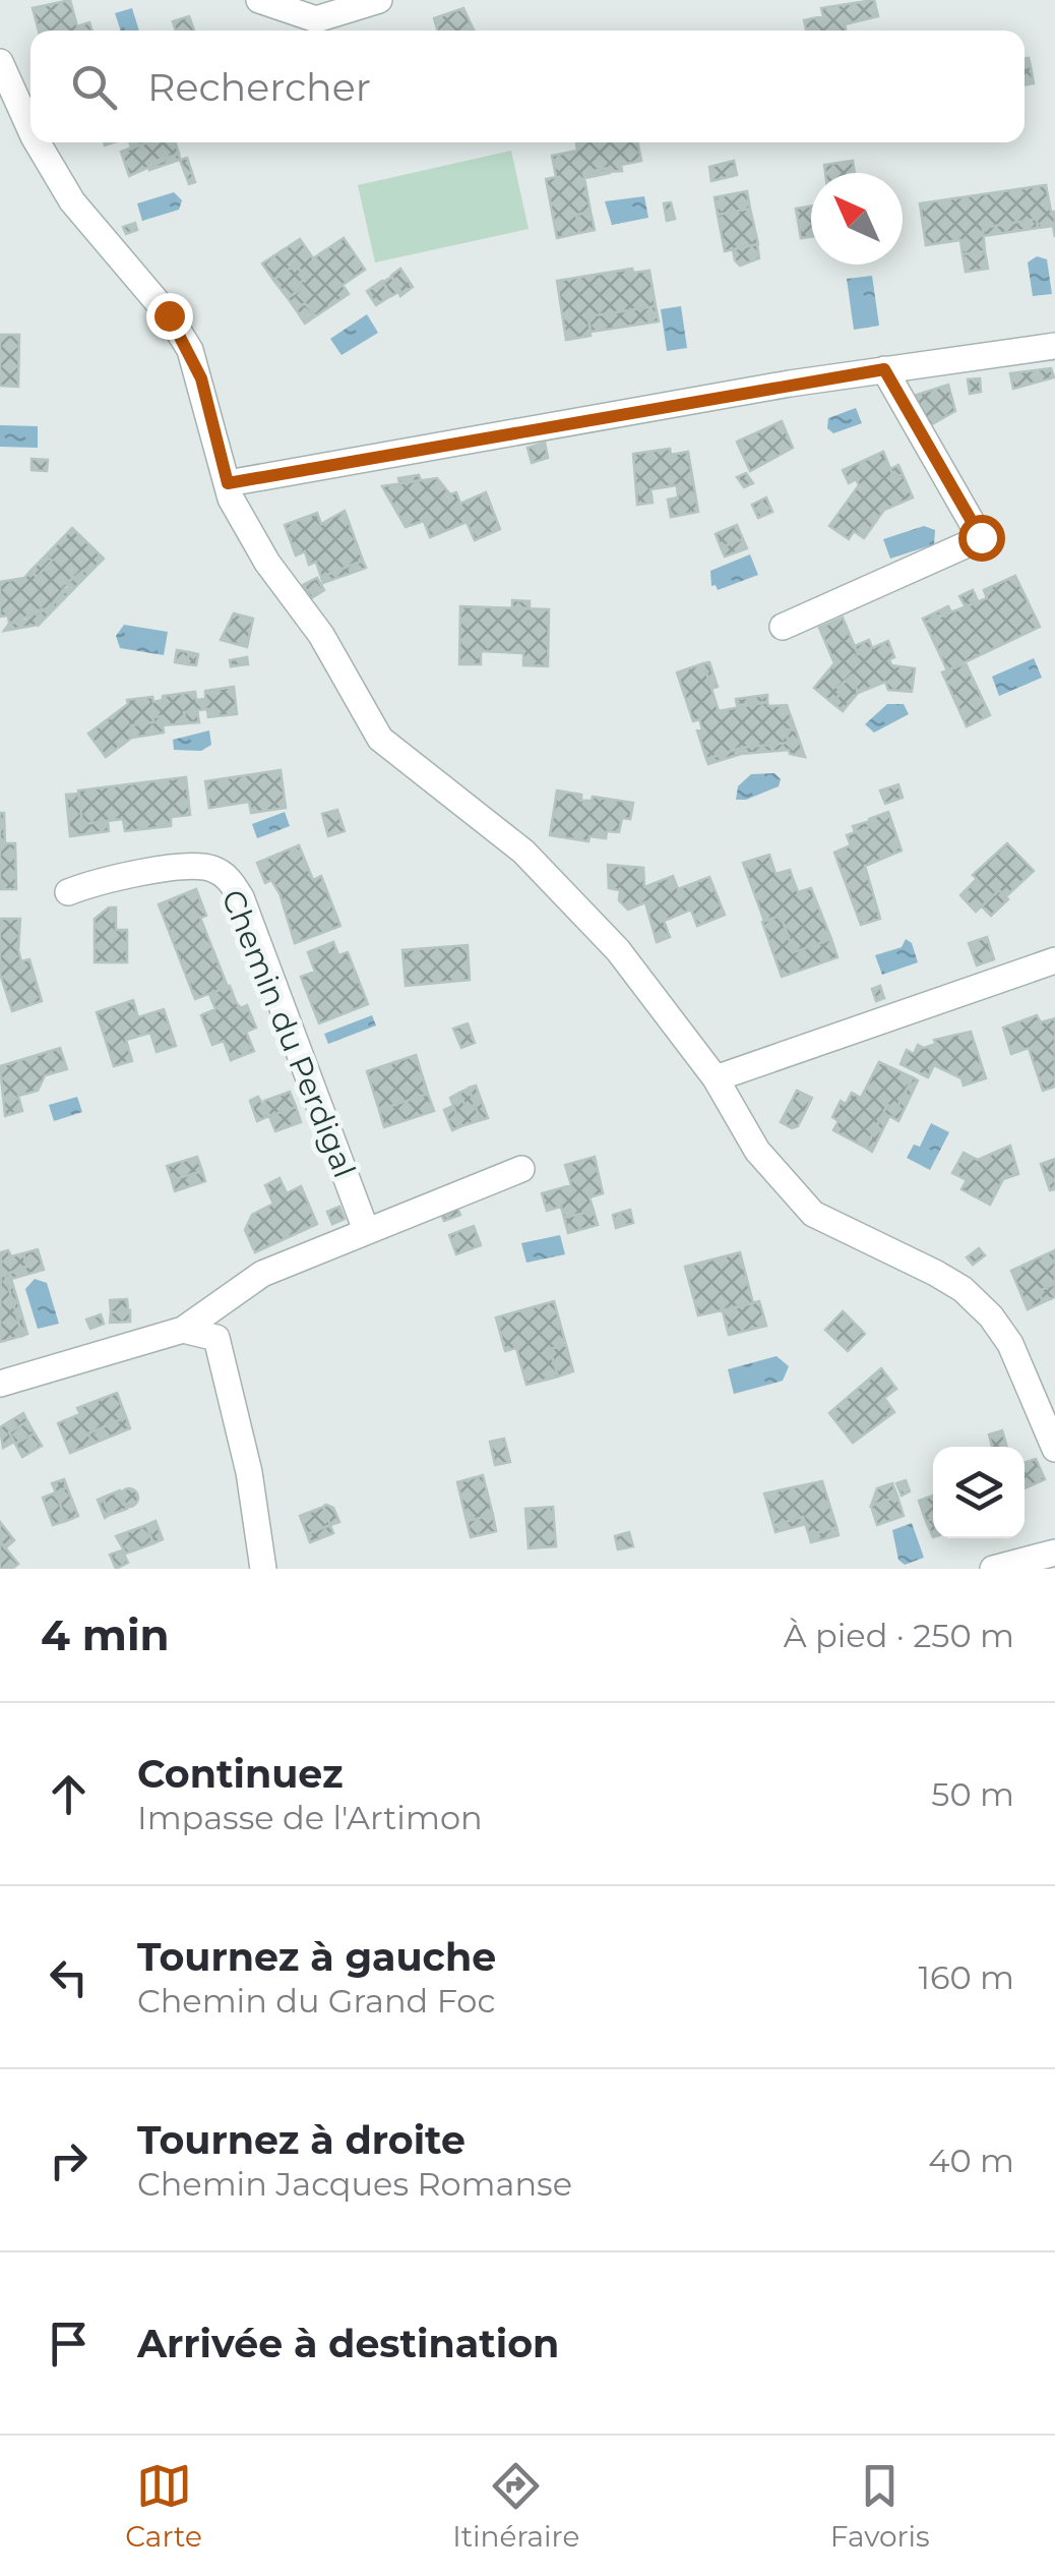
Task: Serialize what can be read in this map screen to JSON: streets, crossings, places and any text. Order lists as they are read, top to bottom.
{
  "streets": {
    "street": ["Chemin du Perdigal"]
  },
  "north": "top left",
  "page": {
    "search": "Rechercher",
    "heading": ["4 min", "À pied · 250 m"],
    "list": [
      ["Continuez", "Impasse de l'Artimon", "50 m"],
      ["Tournez à gauche", "Chemin du Grand Foc", "160 m"],
      ["Tournez à droite", "Chemin Jacques Romanse", "40 m"],
      "Arrivée à destination"
    ],
    "nav": ["Carte", "Itinéraire", "Favoris"]
  }
}
